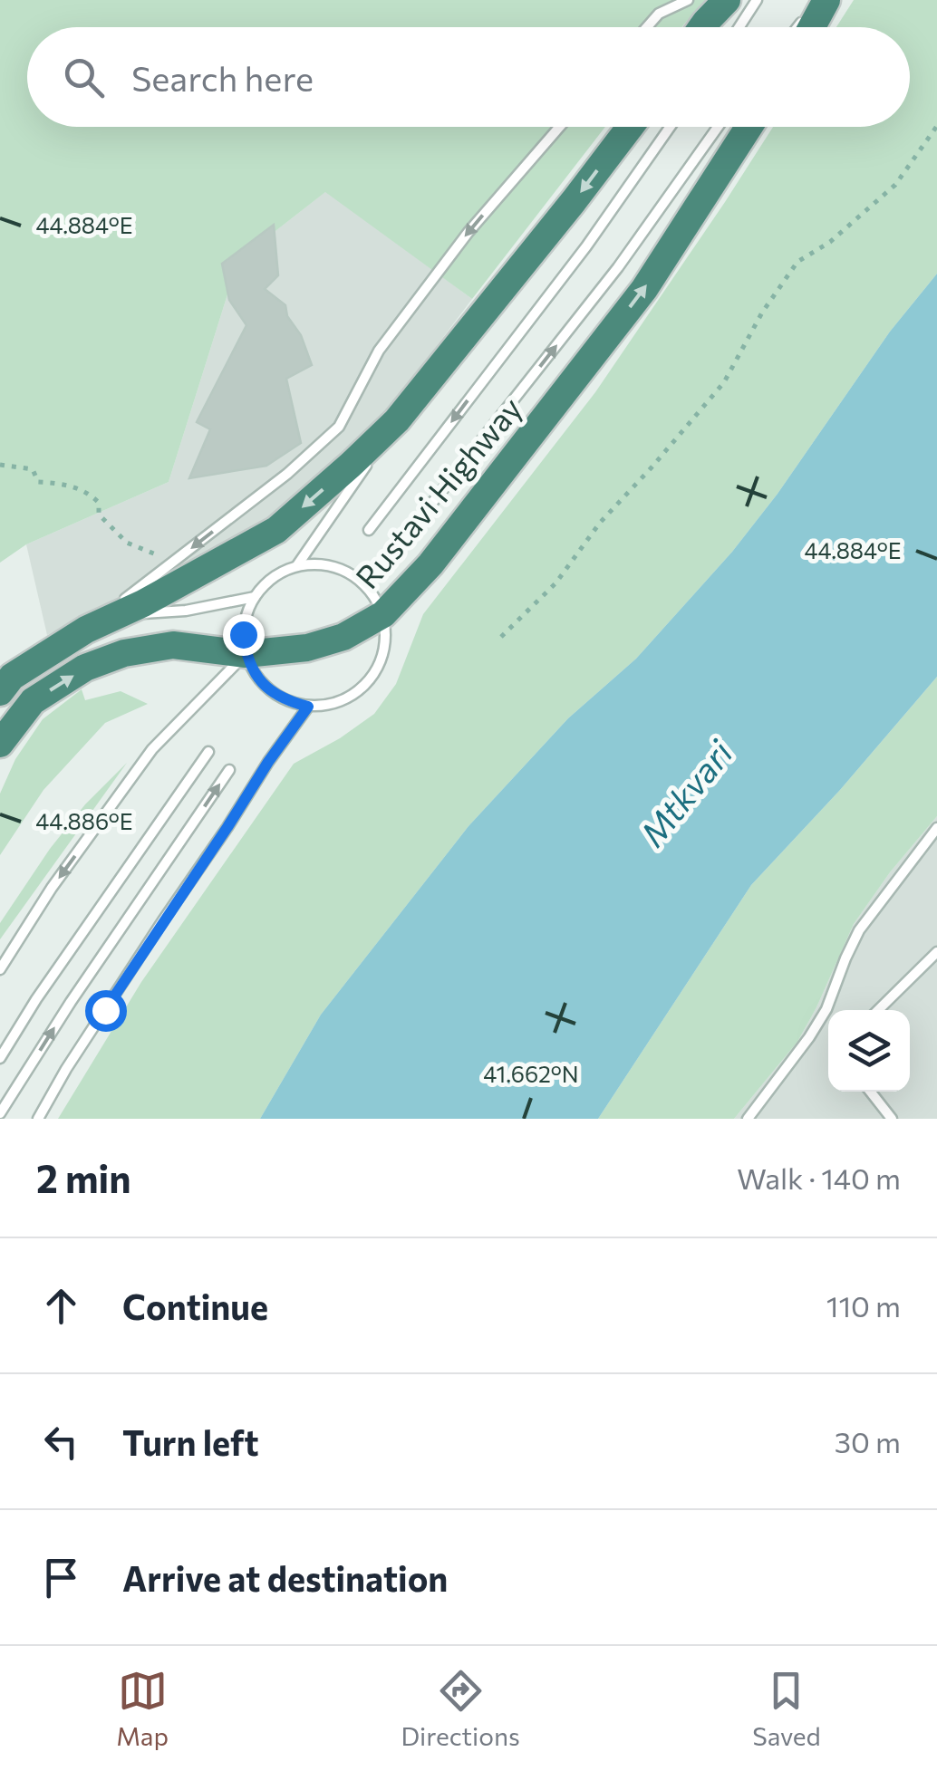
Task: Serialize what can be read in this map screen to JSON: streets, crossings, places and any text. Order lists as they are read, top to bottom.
{
  "streets": {
    "highway": ["Rustavi Highway"]
  },
  "water": ["Mtkvari"],
  "page": {
    "search": "Search here",
    "heading": ["2 min", "Walk · 140 m"],
    "list": [
      ["Continue", "110 m"],
      ["Turn left", "30 m"],
      "Arrive at destination"
    ],
    "nav": ["Map", "Directions", "Saved"]
  },
  "coordinates": ["44.884°E", "44.886°E", "41.662°N"]
}
